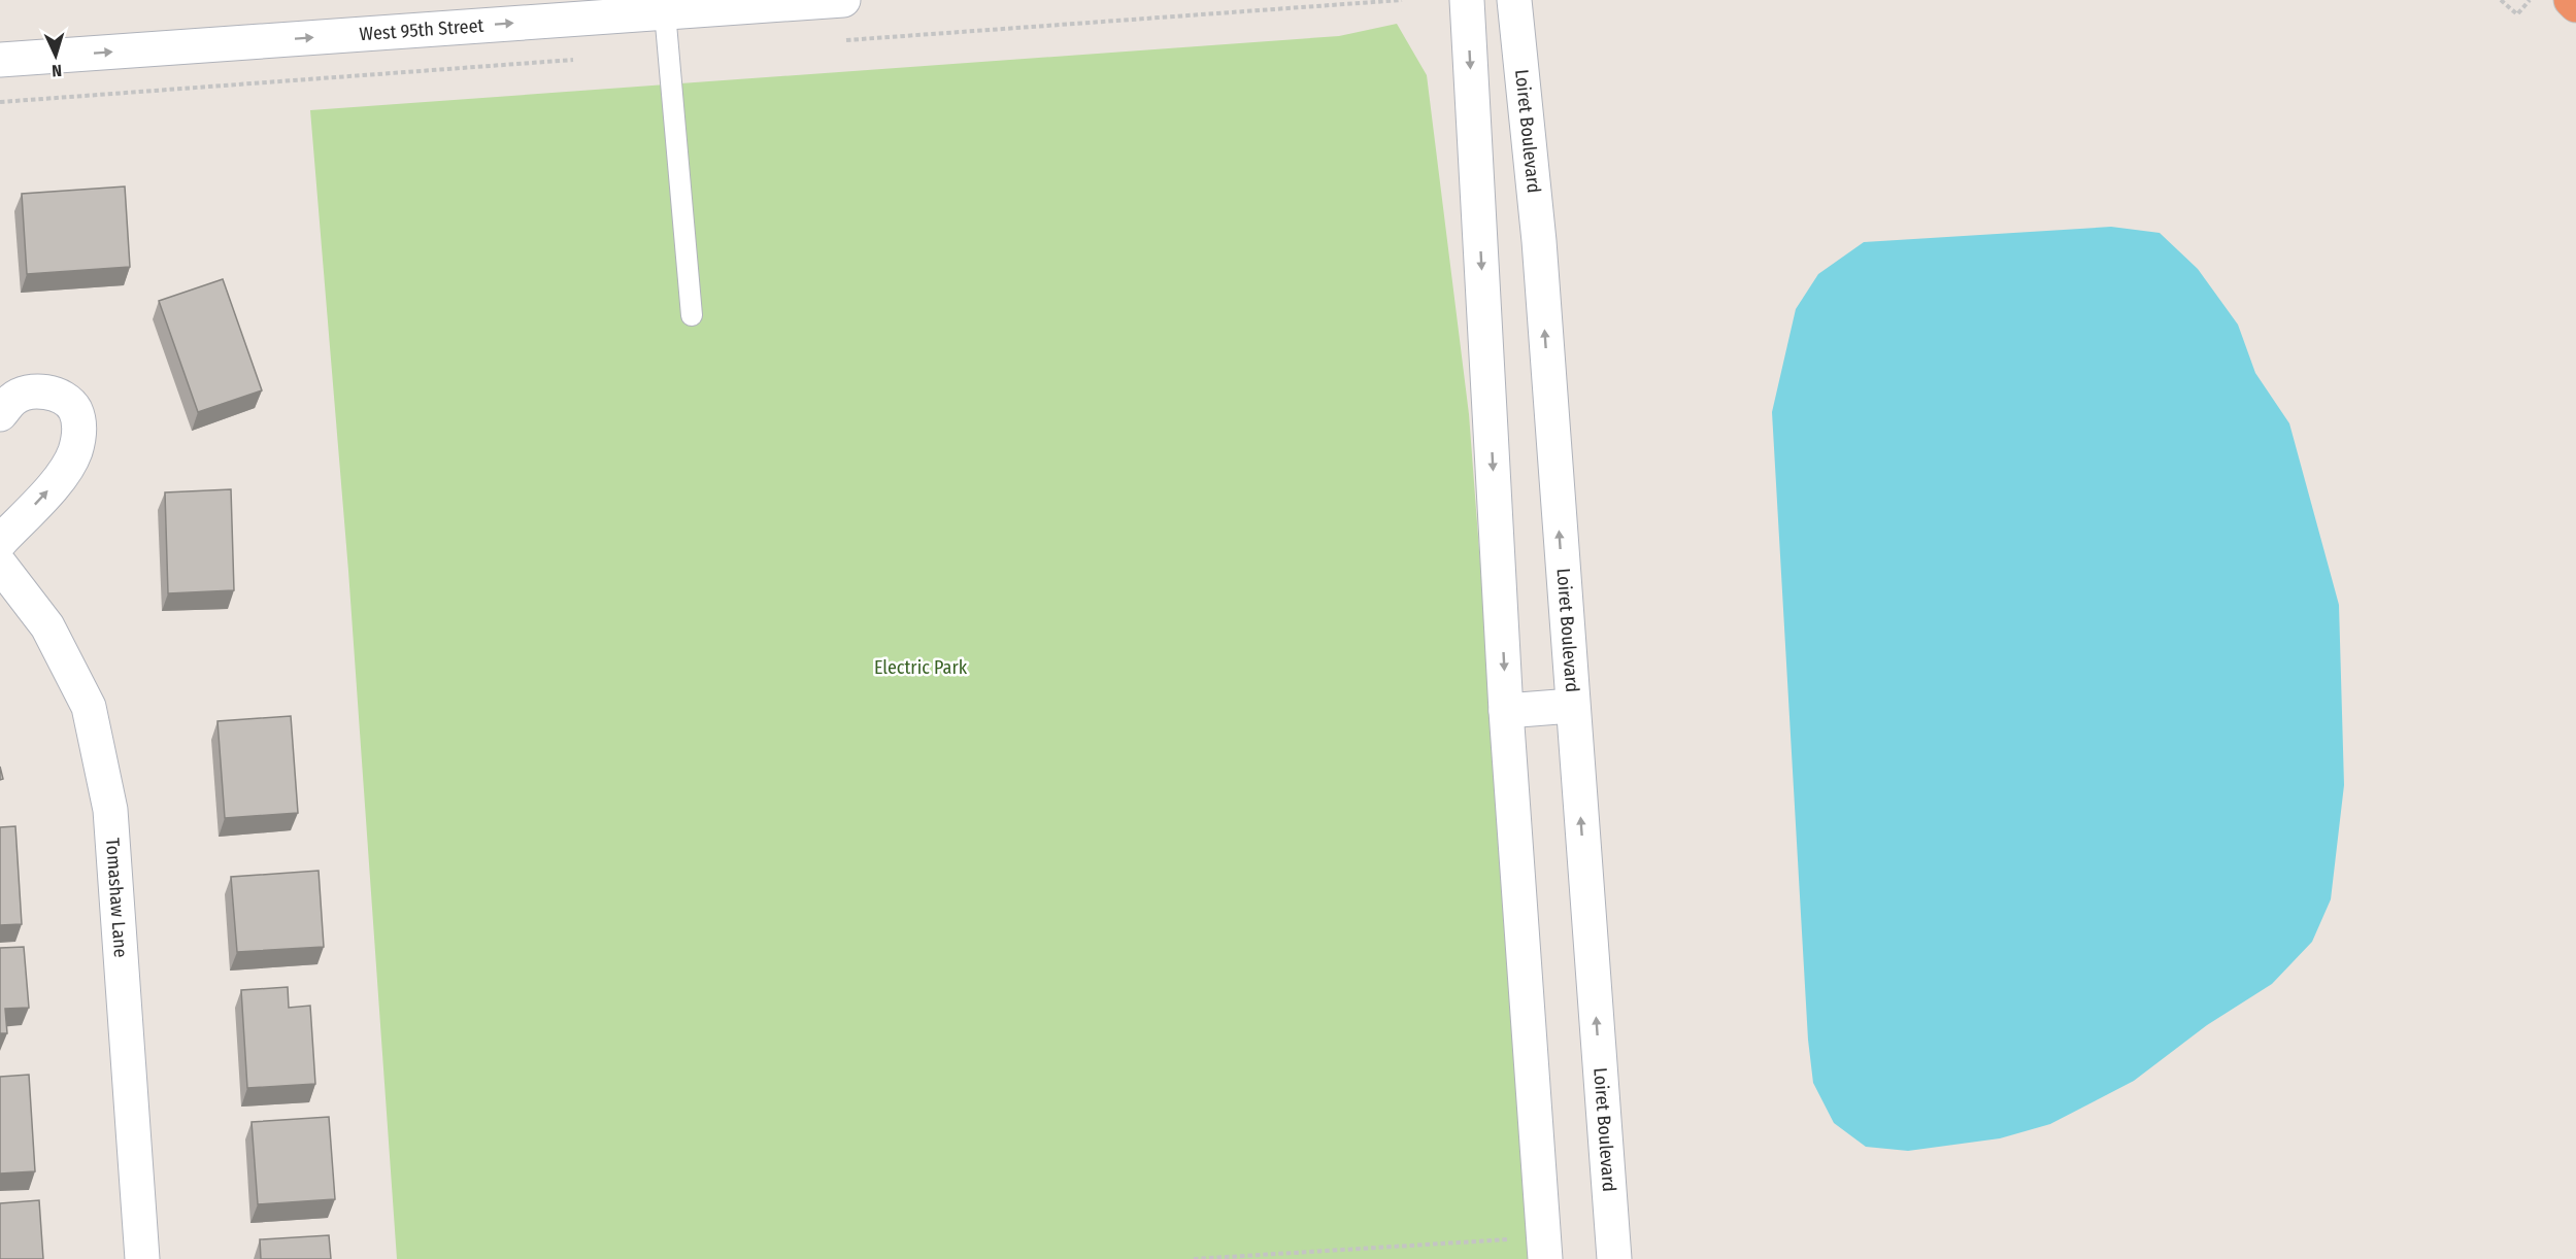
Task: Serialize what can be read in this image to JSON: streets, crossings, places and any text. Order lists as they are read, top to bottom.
{
  "streets": {
    "street": ["West 95th Street", "Loiret Boulevard", "Tomashaw Lane"]
  },
  "one_way": ["West 95th Street"],
  "parks": ["Electric Park"],
  "north": "bottom"
}
